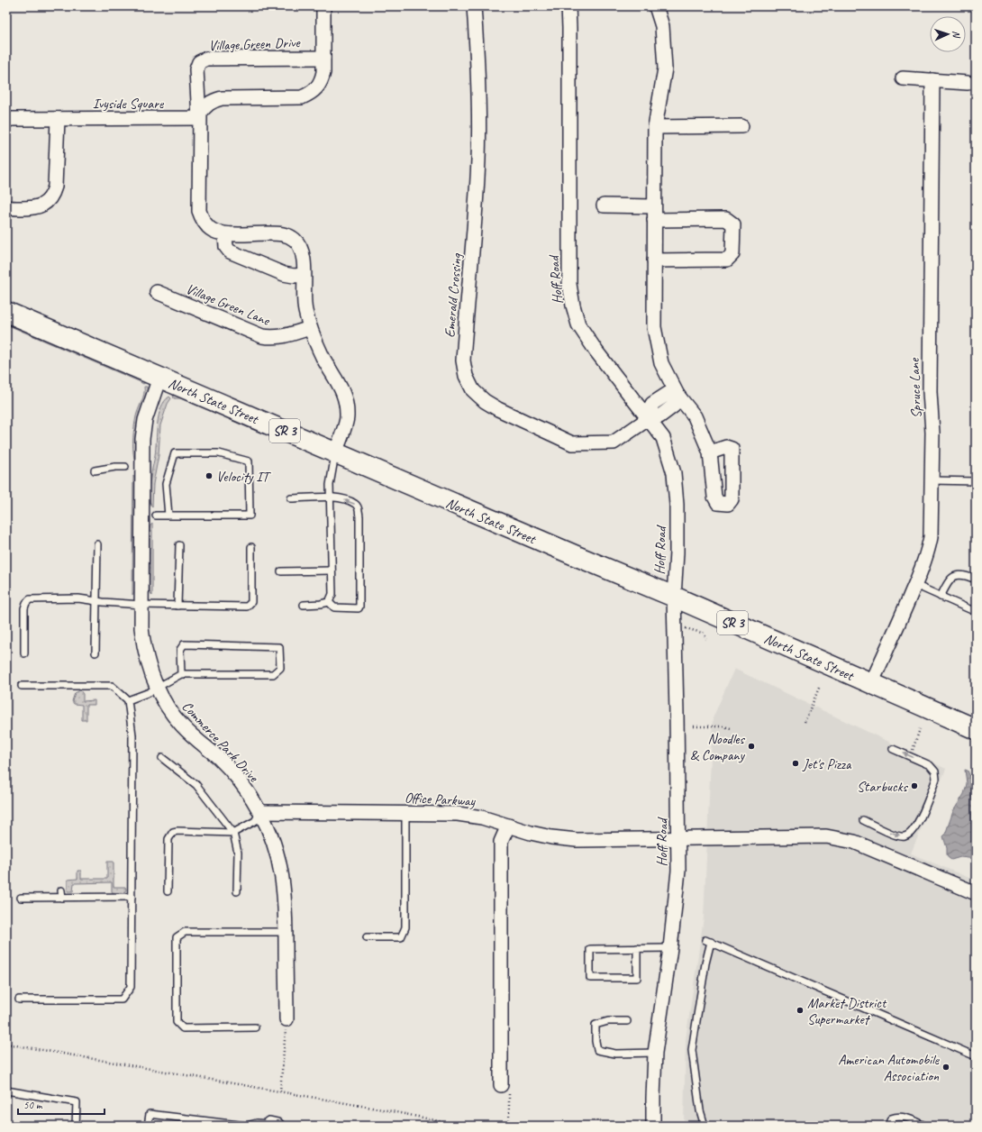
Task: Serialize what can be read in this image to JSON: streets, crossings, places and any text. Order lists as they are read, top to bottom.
{
  "streets": {
    "main road": ["North State Street", "SR 3"],
    "street": [
      "Village Green Drive",
      "Ivyside Square",
      "Hoff Road",
      "Emerald Crossing",
      "Village Green Lane",
      "Spruce Lane",
      "Commerce Park Drive",
      "Office Parkway"
    ]
  },
  "crossings": [
    ["Village Green Drive", "Ivyside Square"],
    ["Village Green Drive", "Village Green Lane"],
    ["Village Green Drive", "North State Street"],
    ["Hoff Road", "Emerald Crossing"],
    ["Hoff Road", "North State Street"],
    ["Hoff Road", "Office Parkway"],
    ["Spruce Lane", "North State Street"],
    ["North State Street", "Commerce Park Drive"],
    ["Commerce Park Drive", "Office Parkway"]
  ],
  "places": [
    "Velocity IT",
    "Noodles & Company",
    "Jet's Pizza",
    "Starbucks",
    "Market District Supermarket",
    "American Automobile Association"
  ],
  "scale_bar": "50 m",
  "north": "right"
}
